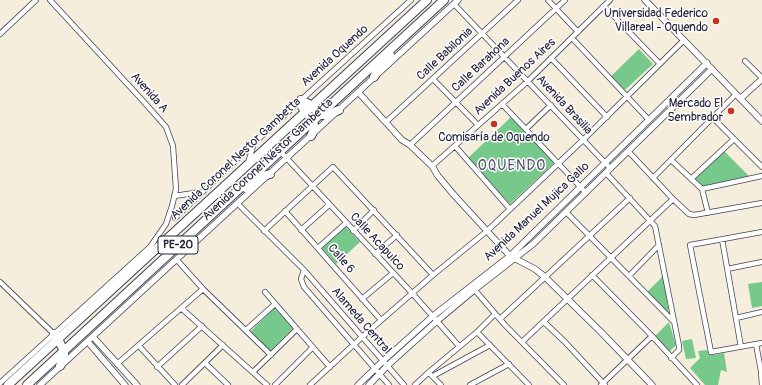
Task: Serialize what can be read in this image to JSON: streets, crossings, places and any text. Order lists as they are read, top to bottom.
{
  "streets": {
    "highway": ["Avenida Coronel Nestor Gambetta", "PE-20"],
    "street": [
      "Calle Babilonia",
      "Avenida Oquendo",
      "Calle Barahona",
      "Avenida Buenos Aires",
      "Avenida A",
      "Avenida Brasilia",
      "Avenida Coronel Néstor Gambetta",
      "Avenida Manuel Mujica Gallo",
      "Calle Acapulco",
      "Calle 6",
      "Alameda Central"
    ]
  },
  "crossings": [
    ["Calle Babilonia", "Avenida Brasilia"],
    ["Avenida Oquendo", "Avenida A"],
    ["Avenida Oquendo", "Avenida Coronel Nestor Gambetta"],
    ["Calle Barahona", "Avenida Brasilia"],
    ["Avenida Buenos Aires", "Avenida Brasilia"],
    ["Avenida A", "Avenida Coronel Nestor Gambetta"],
    ["Avenida Brasilia", "Avenida Coronel Néstor Gambetta"],
    ["Avenida Brasilia", "Avenida Manuel Mujica Gallo"],
    ["Avenida Coronel Nestor Gambetta", "Calle Acapulco"],
    ["Avenida Coronel Néstor Gambetta", "Calle Acapulco"],
    ["Avenida Coronel Néstor Gambetta", "Alameda Central"],
    ["Avenida Manuel Mujica Gallo", "Calle Acapulco"],
    ["Avenida Manuel Mujica Gallo", "Alameda Central"]
  ],
  "districts": ["OQUENDO"],
  "places": ["Universidad Federico Villareal - Oquendo", "Mercado El Sembrador", "Comisaría de Oquendo"]
}
